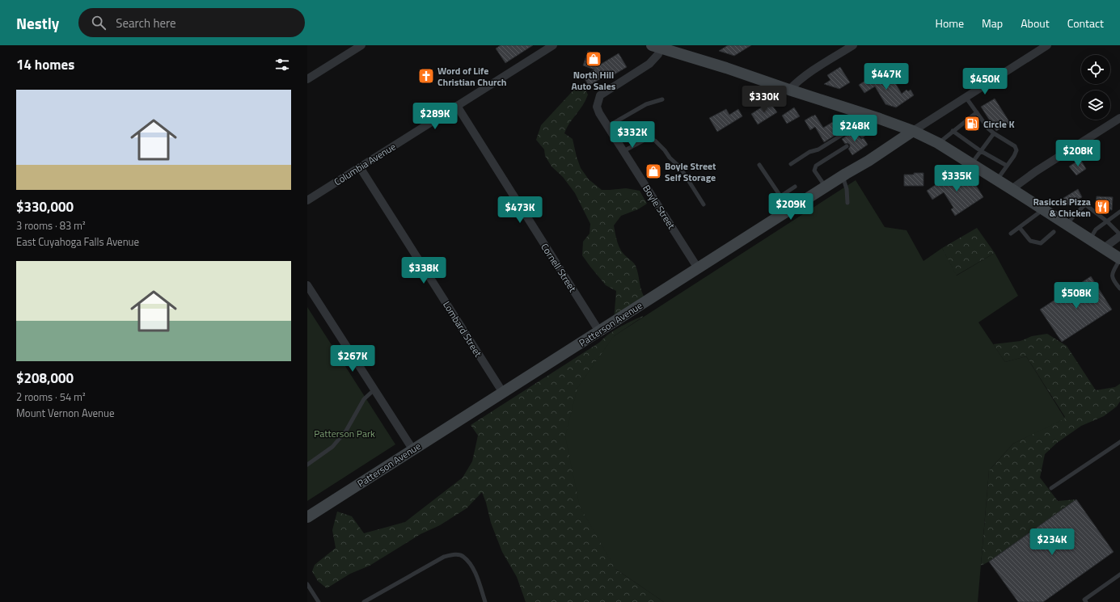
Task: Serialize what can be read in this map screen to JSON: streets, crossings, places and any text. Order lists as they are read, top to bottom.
{
  "streets": {
    "street": [
      "Columbia Avenue",
      "Boyle Street",
      "Cornell Street",
      "Patterson Avenue",
      "Lombard Street"
    ]
  },
  "crossings": [
    ["Columbia Avenue", "Cornell Street"],
    ["Columbia Avenue", "Lombard Street"],
    ["Boyle Street", "Patterson Avenue"],
    ["Cornell Street", "Patterson Avenue"],
    ["Patterson Avenue", "Lombard Street"]
  ],
  "parks": ["Patterson Park"],
  "places": {
    "shop": ["North Hill Auto Sales", "Boyle Street Self Storage"],
    "church": ["Word of Life Christian Church"],
    "fuel station": ["Circle K"],
    "restaurant": ["Rasiccis Pizza & Chicken"]
  },
  "page": {
    "header": "Nestly",
    "search": "Search here",
    "nav": [
      "Home",
      "Map",
      "About",
      "Contact"
    ],
    "heading": "14 homes",
    "price": [
      "$447K",
      "$450K",
      "$330K",
      "$289K",
      "$248K",
      "$332K",
      "$208K",
      "$335K",
      "$209K",
      "$473K",
      "$338K",
      "$508K",
      "$267K",
      "$234K"
    ],
    "list": [
      {
        "name": "$330,000",
        "note": "3 rooms · 83 m² · East Cuyahoga Falls Avenue"
      },
      {
        "name": "$208,000",
        "note": "2 rooms · 54 m² · Mount Vernon Avenue"
      }
    ]
  }
}
